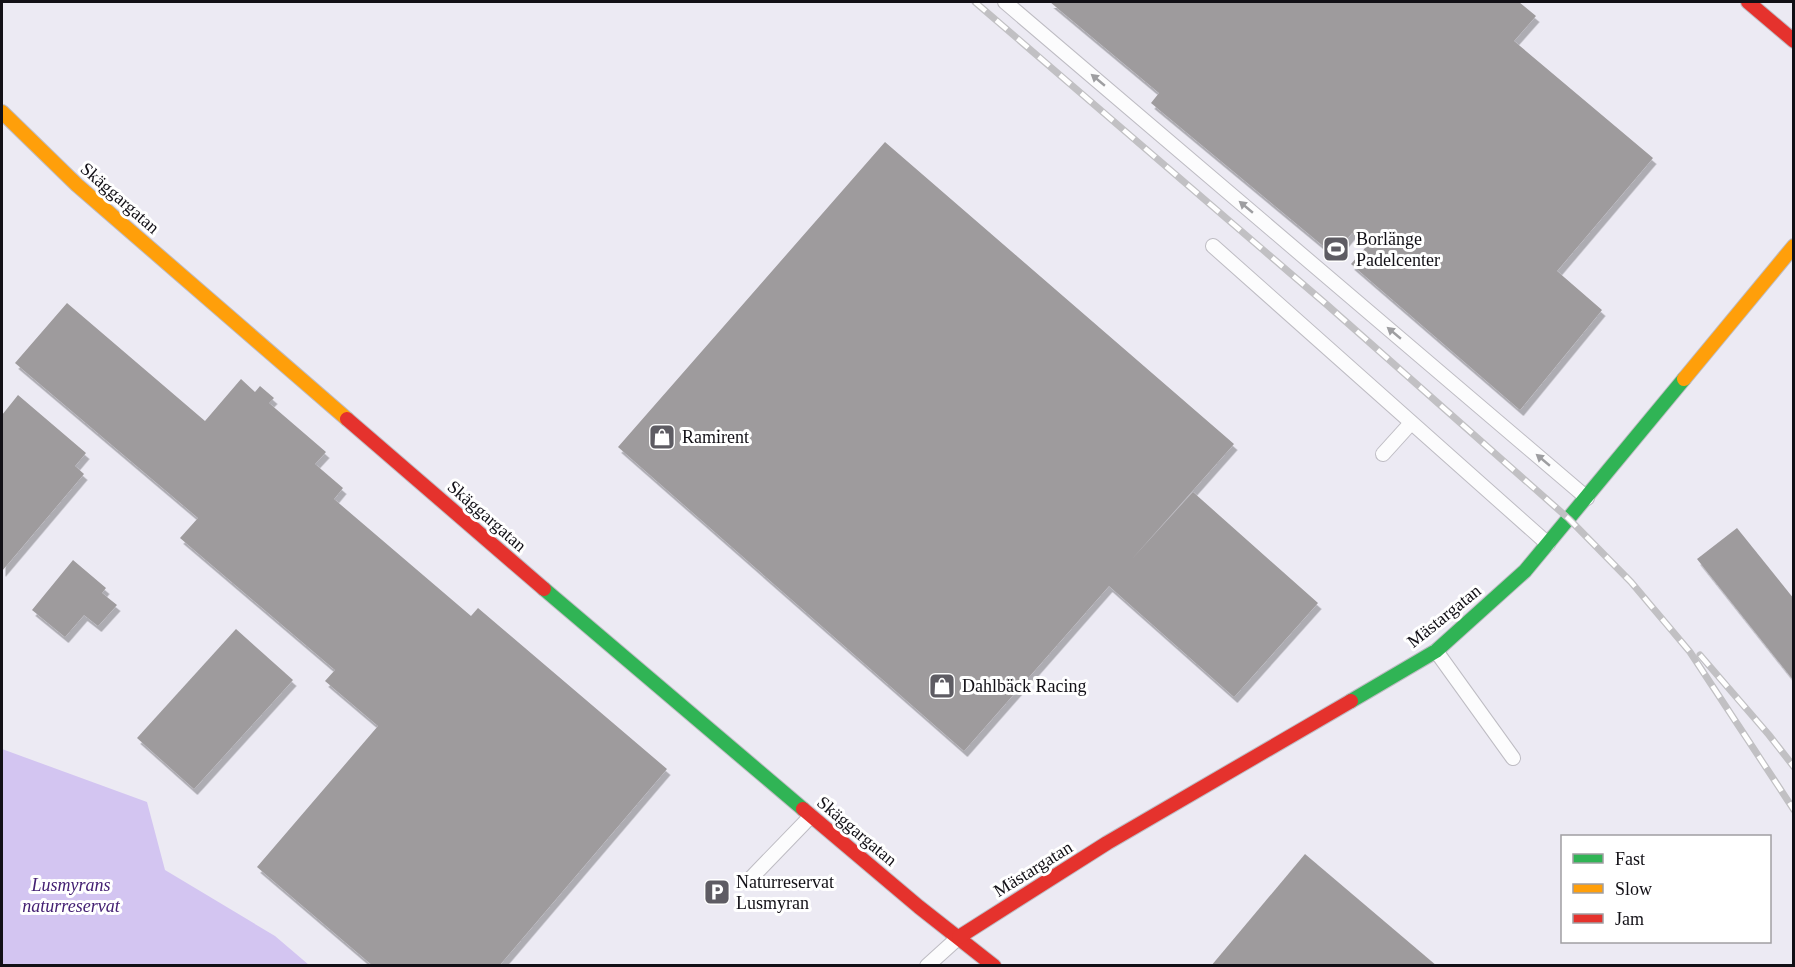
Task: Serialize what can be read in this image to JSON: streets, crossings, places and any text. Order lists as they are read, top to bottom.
{
  "streets": {
    "street": ["Skäggargatan", "Mästargatan"]
  },
  "crossings": [
    ["Skäggargatan", "Mästargatan"]
  ],
  "parks": ["Lusmyrans naturreservat"],
  "places": {
    "sports": ["Borlänge Padelcenter"],
    "shop": ["Ramirent", "Dahlbäck Racing"],
    "parking": ["Naturreservat Lusmyran"]
  },
  "legend": ["Fast", "Slow", "Jam"]
}
